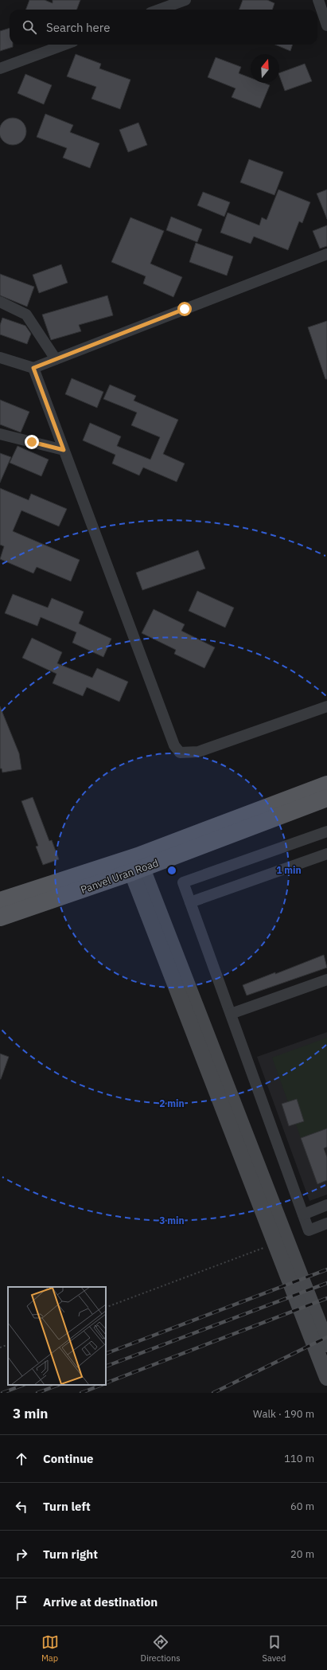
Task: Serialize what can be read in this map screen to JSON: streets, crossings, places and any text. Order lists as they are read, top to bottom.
{
  "streets": {
    "main road": ["Panvel Uran Road"]
  },
  "north": "top",
  "page": {
    "search": "Search here",
    "heading": ["3 min", "Walk · 190 m"],
    "list": [
      ["Continue", "110 m"],
      ["Turn left", "60 m"],
      ["Turn right", "20 m"],
      "Arrive at destination"
    ],
    "nav": ["Map", "Directions", "Saved"]
  },
  "rings": ["1 min", "2 min", "3 min"]
}
